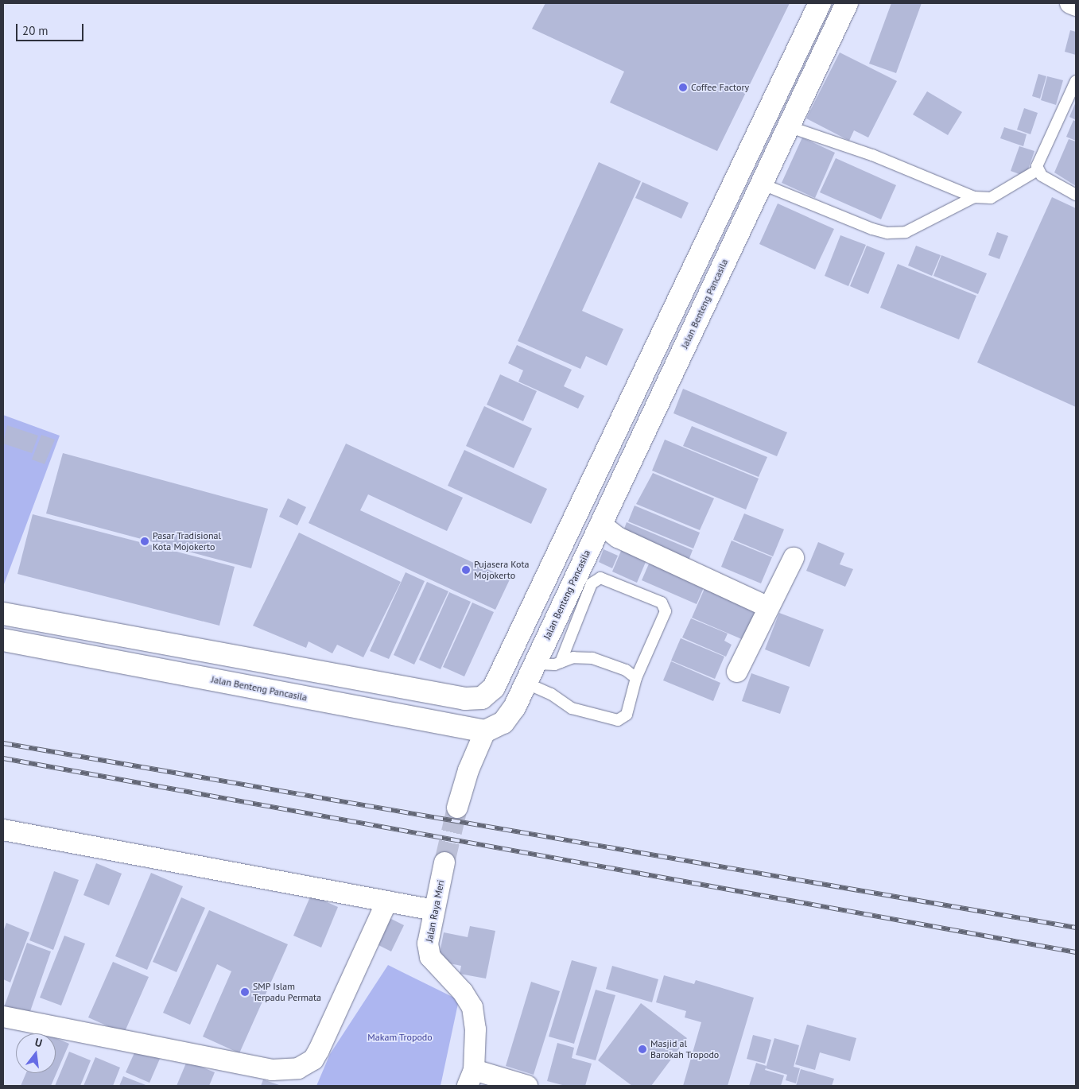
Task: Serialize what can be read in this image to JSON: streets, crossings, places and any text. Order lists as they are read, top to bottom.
{
  "streets": {
    "street": ["Jalan Benteng Pancasila", "Jalan Raya Meri"]
  },
  "parks": ["Makam Tropodo"],
  "places": [
    "Coffee Factory",
    "Pasar Tradisional Kota Mojokerto",
    "Pujasera Kota Mojokerto",
    "SMP Islam Terpadu Permata",
    "Masjid al Barokah Tropodo"
  ],
  "scale_bar": "20 m",
  "north": "top"
}
